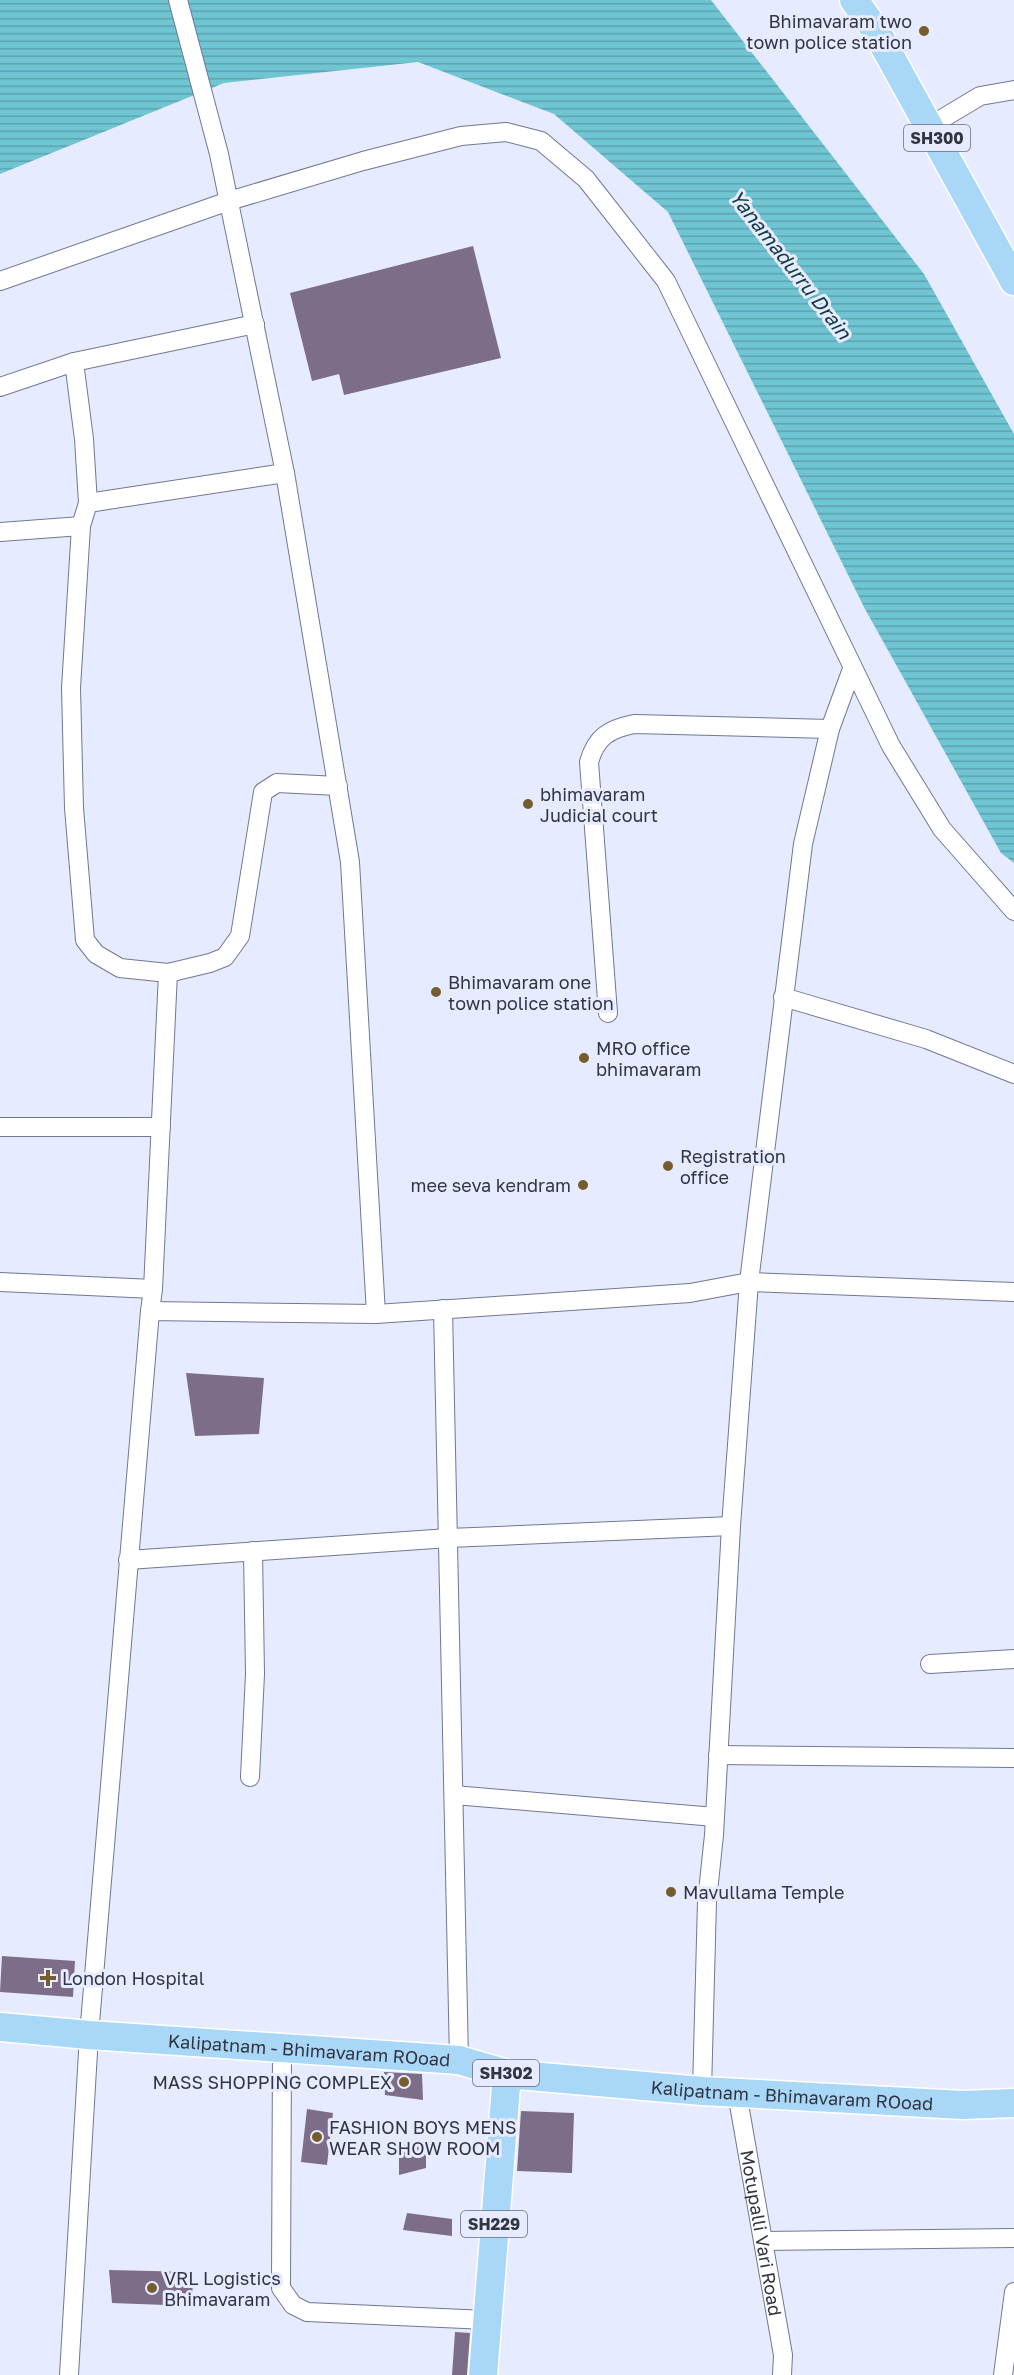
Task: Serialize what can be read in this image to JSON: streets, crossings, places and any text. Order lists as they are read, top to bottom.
{
  "streets": {
    "main road": [
      "SH300",
      "Kalipatnam - Bhimavaram ROoad",
      "SH302",
      "SH229"
    ],
    "street": ["Motupalli Vari Road"]
  },
  "crossings": [
    ["Kalipatnam - Bhimavaram ROoad", "SH229"],
    ["Kalipatnam - Bhimavaram ROoad", "Motupalli Vari Road"]
  ],
  "water": ["Yanamadurru Drain"],
  "places": {
    "other": [
      "Bhimavaram two town police station",
      "bhimavaram Judicial court",
      "Bhimavaram one town police station",
      "MRO office bhimavaram",
      "Registration office",
      "mee seva kendram",
      "Mavullama Temple",
      "MASS SHOPPING COMPLEX",
      "FASHION BOYS MENS WEAR SHOW ROOM",
      "VRL Logistics Bhimavaram"
    ],
    "health": ["London Hospital"]
  }
}
